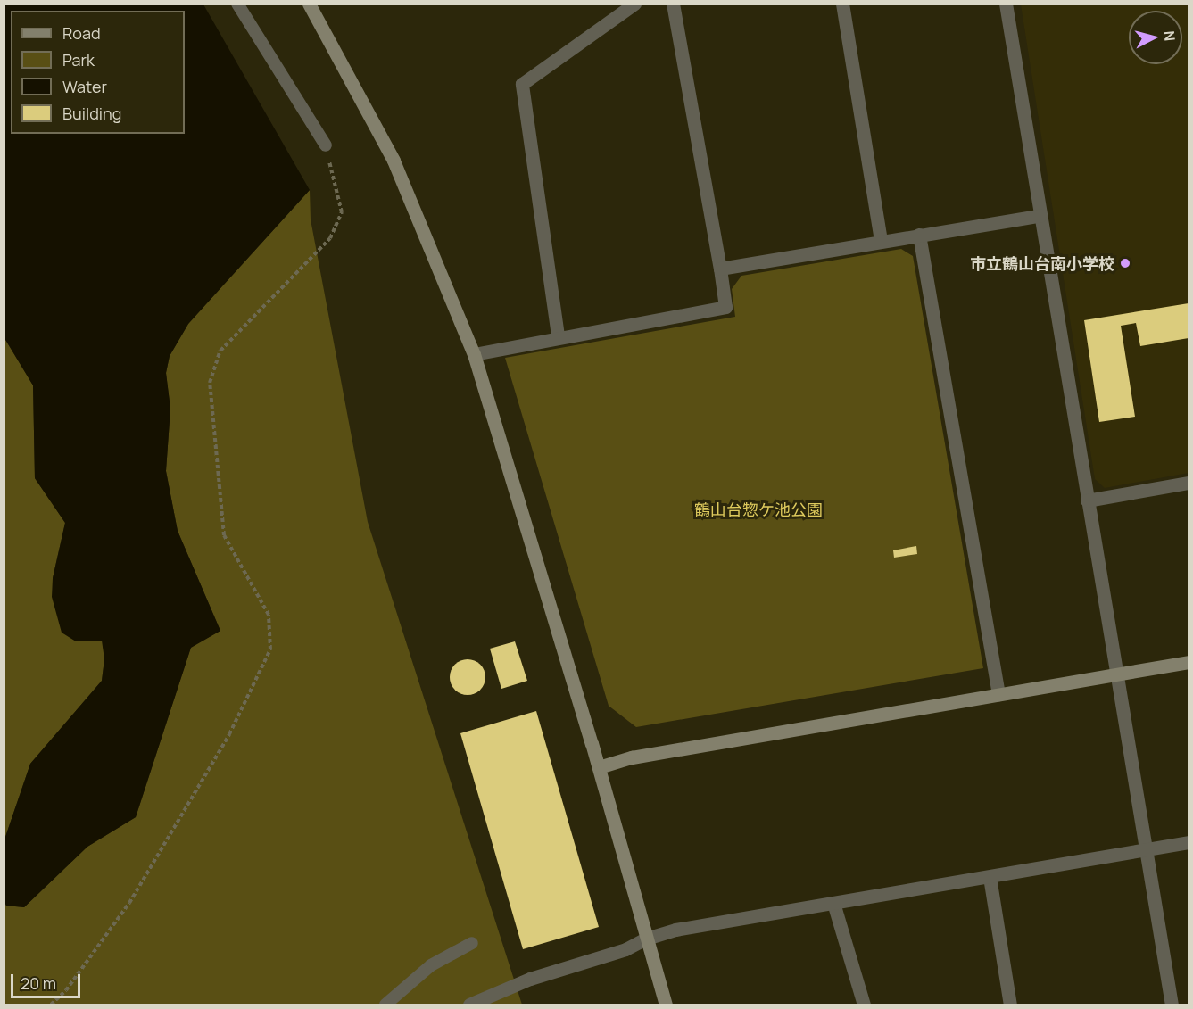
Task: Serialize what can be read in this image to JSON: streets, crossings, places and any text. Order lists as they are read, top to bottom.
{
  "parks": ["鶴山台惣ケ池公園"],
  "places": ["市立鶴山台南小学校"],
  "legend": [
    "Road",
    "Park",
    "Water",
    "Building"
  ],
  "scale_bar": "20 m",
  "north": "right"
}
